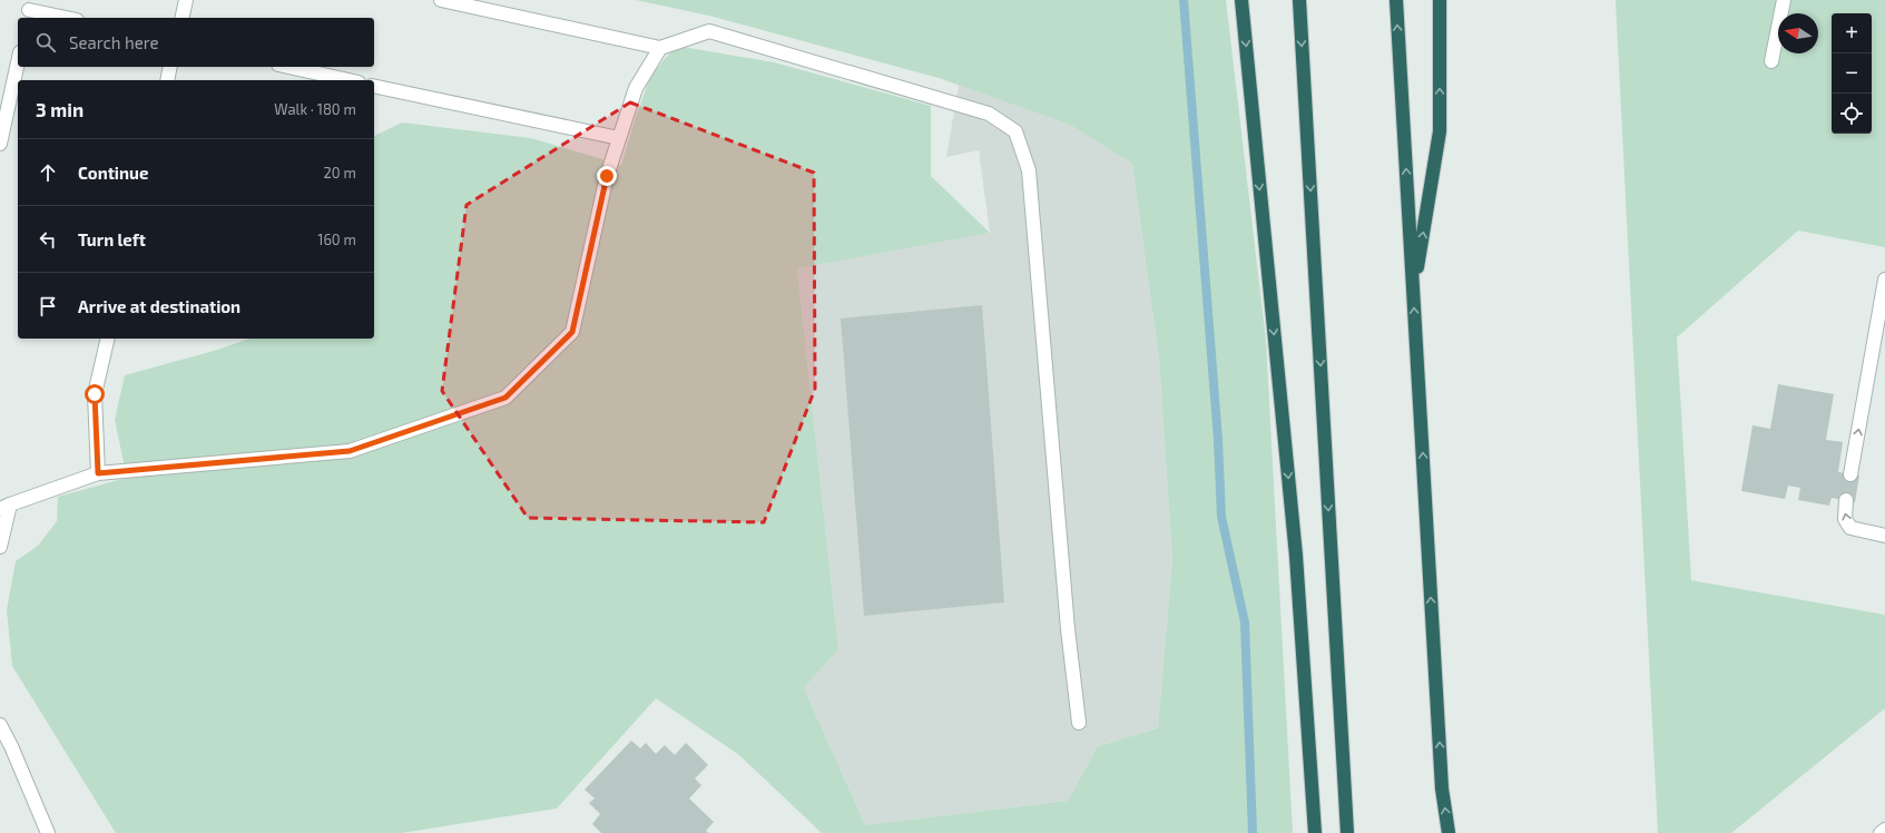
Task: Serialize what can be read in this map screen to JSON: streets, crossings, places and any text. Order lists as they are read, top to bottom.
{
  "north": "left",
  "page": {
    "map_buttons": ["+", "−"],
    "search": "Search here",
    "heading": ["3 min", "Walk · 180 m"],
    "list": [
      ["Continue", "20 m"],
      ["Turn left", "160 m"],
      "Arrive at destination"
    ]
  }
}
